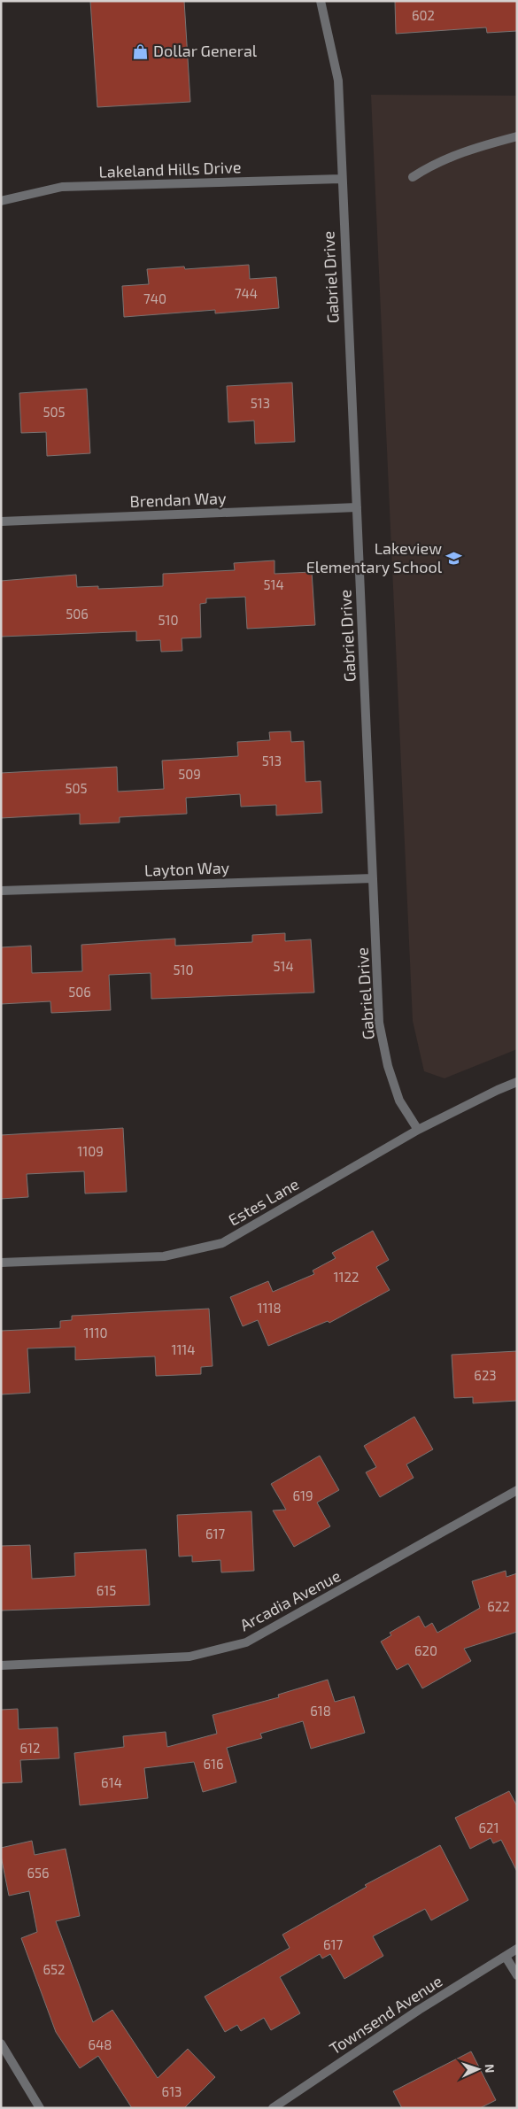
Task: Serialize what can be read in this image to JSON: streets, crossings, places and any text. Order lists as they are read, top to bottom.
{
  "streets": {
    "street": [
      "Lakeland Hills Drive",
      "Gabriel Drive",
      "Brendan Way",
      "Layton Way",
      "Estes Lane",
      "Arcadia Avenue",
      "Townsend Avenue"
    ]
  },
  "crossings": [
    ["Lakeland Hills Drive", "Gabriel Drive"],
    ["Gabriel Drive", "Brendan Way"],
    ["Gabriel Drive", "Layton Way"],
    ["Gabriel Drive", "Estes Lane"]
  ],
  "places": {
    "shop": ["Dollar General"],
    "school or university": ["Lakeview Elementary School"]
  },
  "house_numbers": [
    "602",
    "744",
    "740",
    "513",
    "505",
    "514",
    "506",
    "510",
    "513",
    "509",
    "505",
    "514",
    "510",
    "506",
    "1109",
    "1122",
    "1118",
    "1110",
    "1114",
    "623",
    "619",
    "617",
    "615",
    "622",
    "620",
    "618",
    "612",
    "616",
    "614",
    "621",
    "656",
    "617",
    "652",
    "648",
    "613"
  ],
  "north": "right"
}
